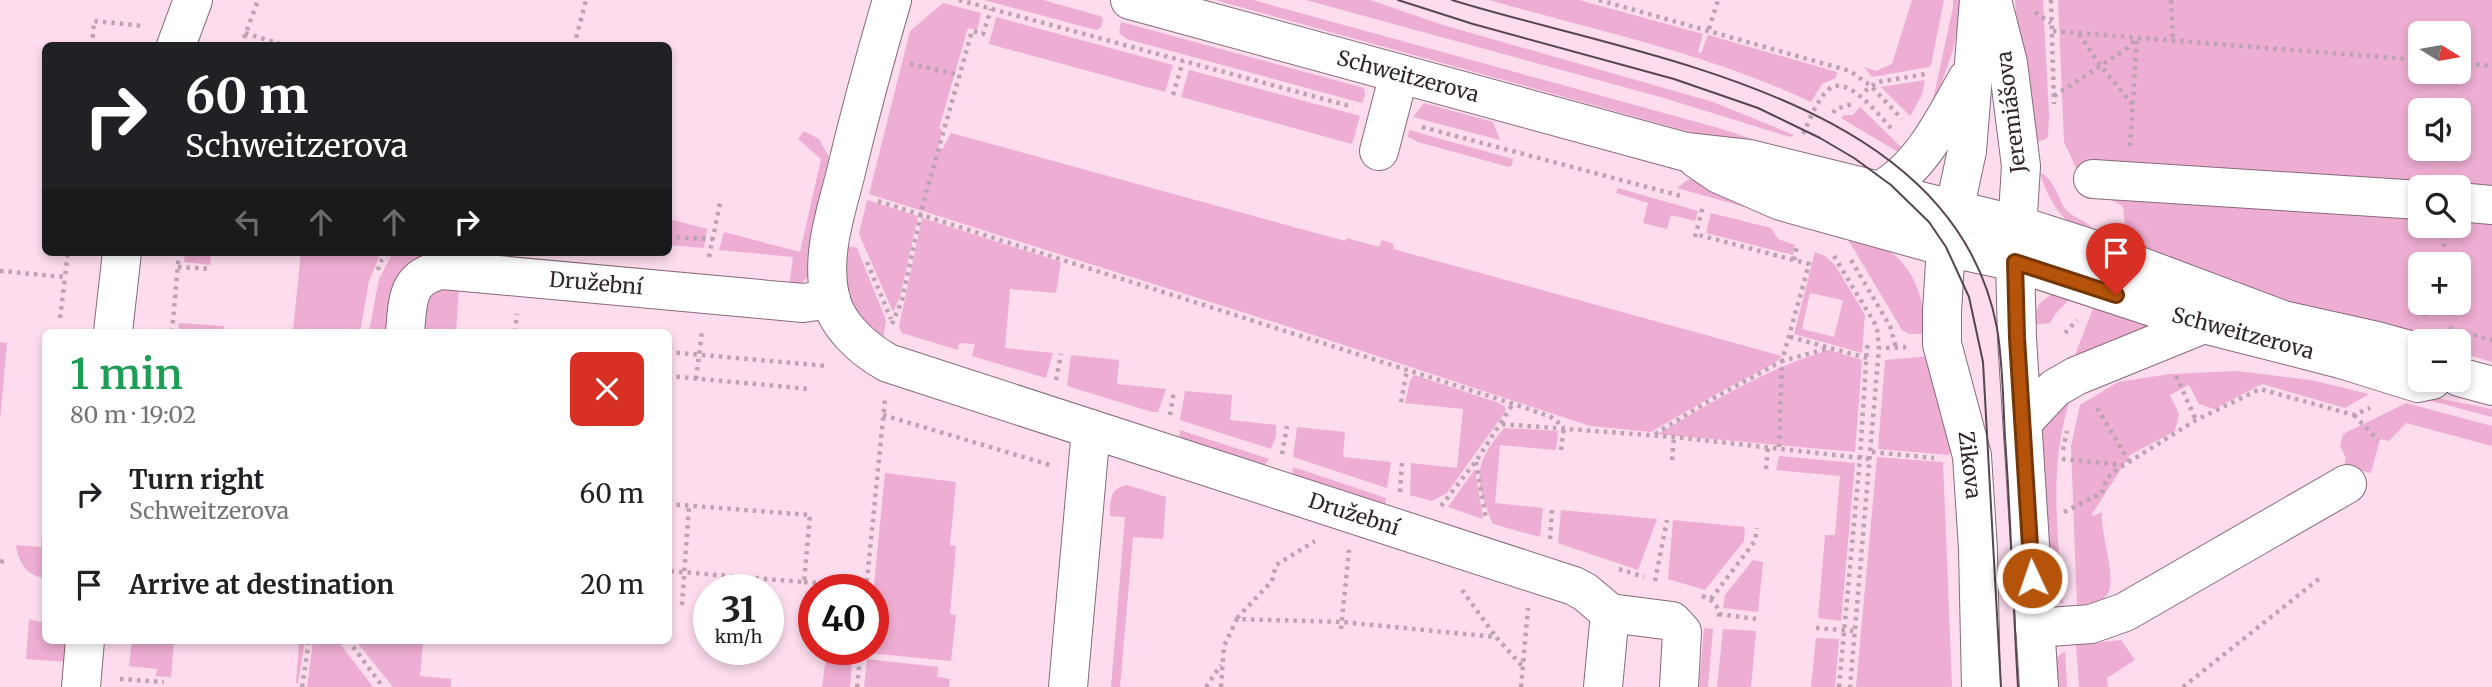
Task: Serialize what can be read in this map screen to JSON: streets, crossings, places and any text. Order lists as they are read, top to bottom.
{
  "streets": {
    "street": [
      "Schweitzerova",
      "Jeremiášova",
      "Družební",
      "Zikova"
    ]
  },
  "crossings": [
    ["Schweitzerova", "Jeremiášova"],
    ["Schweitzerova", "Zikova"],
    ["Jeremiášova", "Zikova"]
  ],
  "north": "right",
  "page": {
    "map_buttons": ["+", "−"],
    "turn": ["60 m", "Schweitzerova"],
    "heading": ["1 min", "80 m · 19:02"],
    "list": [
      {
        "name": "Turn right",
        "note": "Schweitzerova",
        "value": "60 m"
      },
      {
        "name": "Arrive at destination",
        "value": "20 m"
      }
    ],
    "speed": "31 km/h",
    "limit": "40"
  }
}
